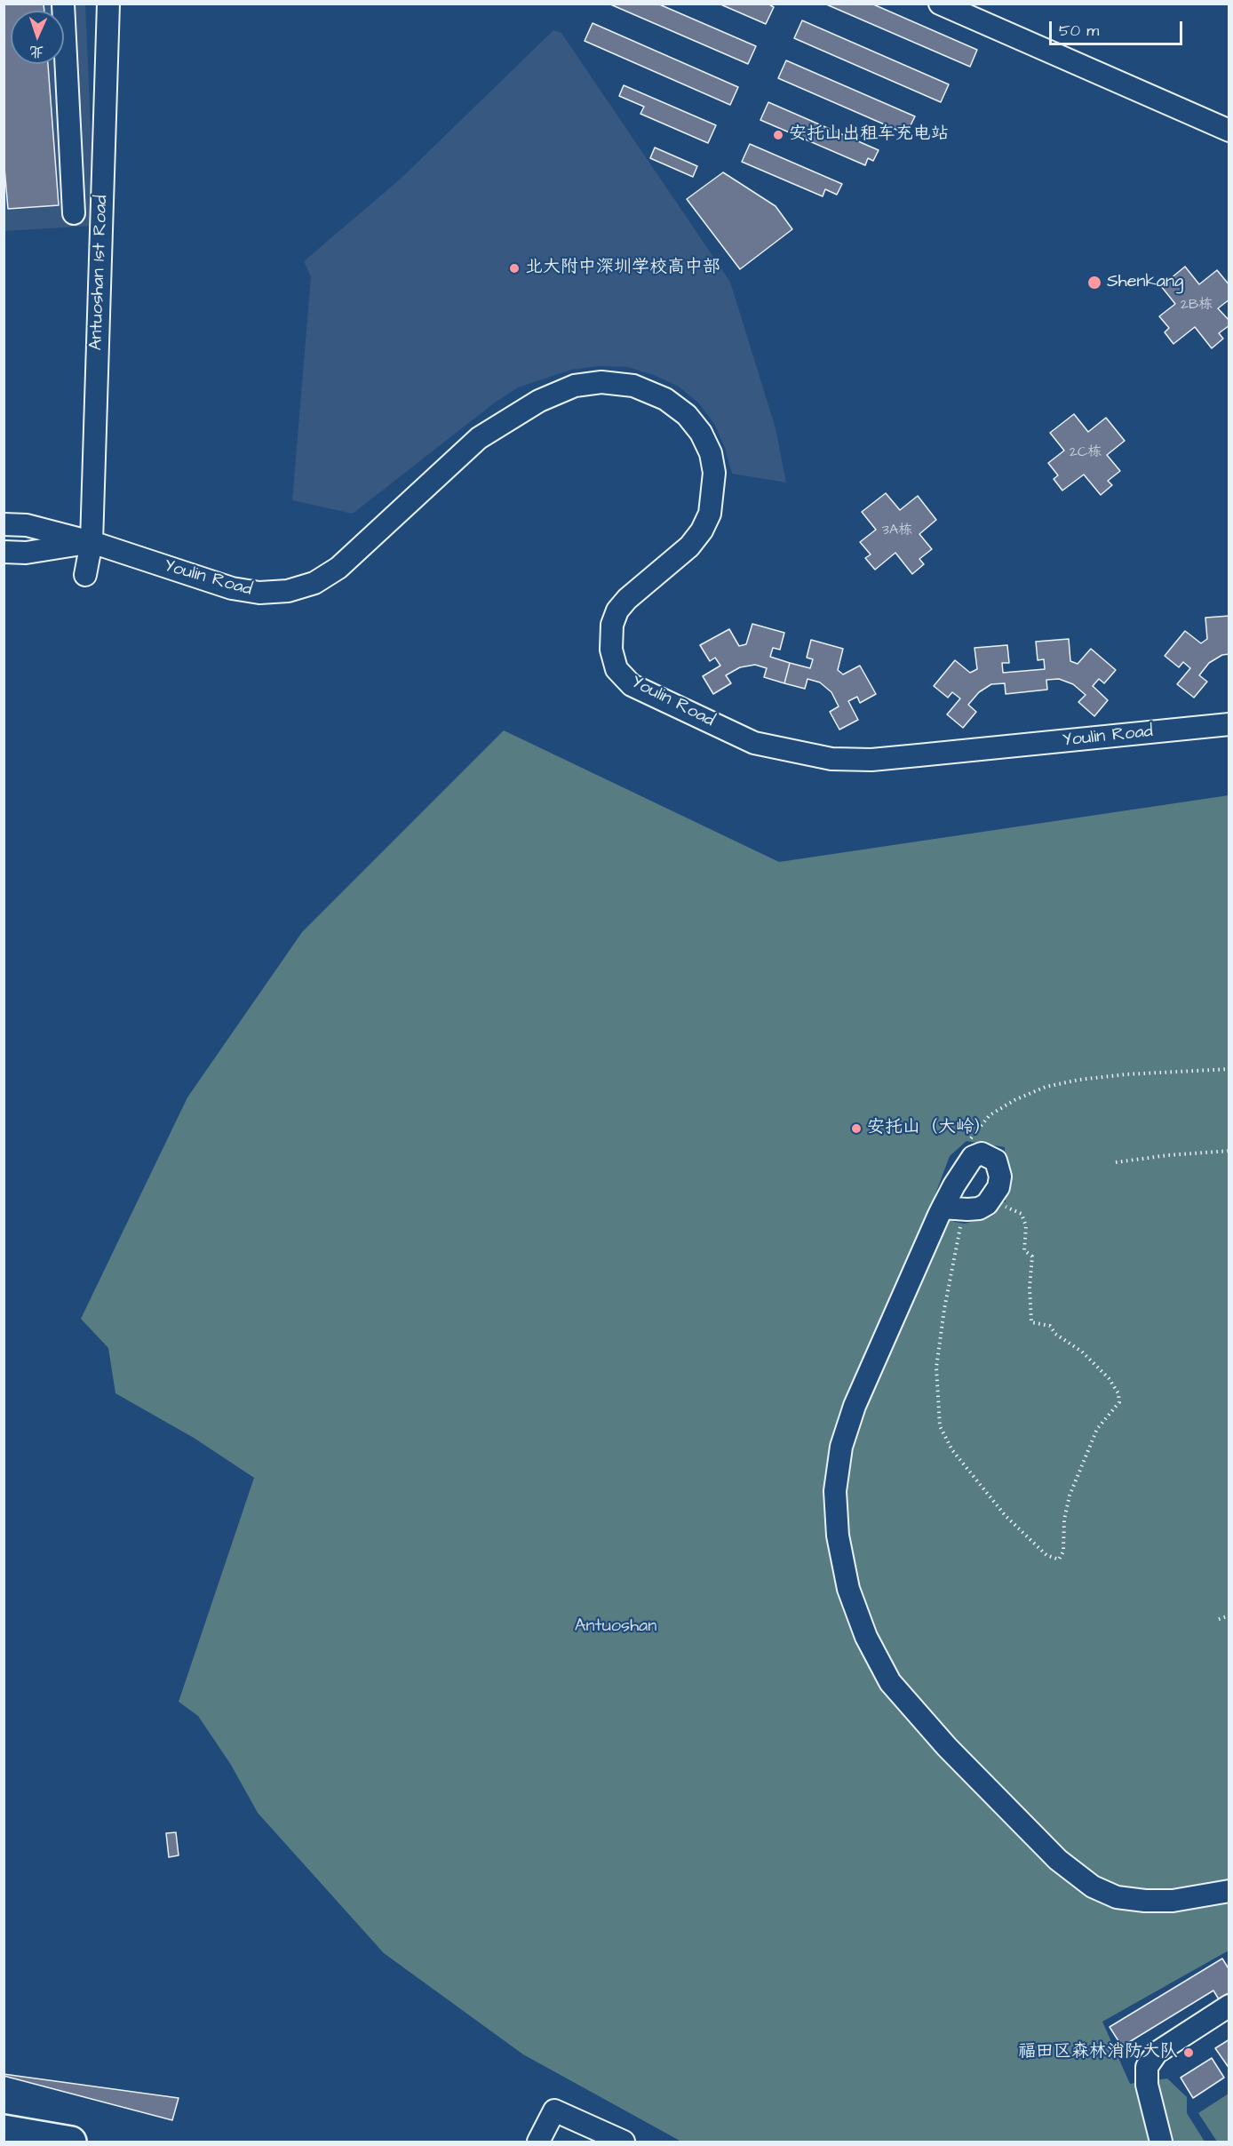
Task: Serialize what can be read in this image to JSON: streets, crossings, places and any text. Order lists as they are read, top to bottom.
{
  "streets": {
    "street": ["Antuoshan 1st Road", "Youlin Road"]
  },
  "crossings": [
    ["Antuoshan 1st Road", "Youlin Road"]
  ],
  "parks": ["Antuoshan"],
  "places": [
    "安托山出租车充电站",
    "北大附中深圳学校高中部",
    "Shenkang",
    "安托山（大岭）",
    "福田区森林消防大队"
  ],
  "house_numbers": ["2B栋", "2C栋", "3A栋"],
  "scale_bar": "50 m",
  "north": "bottom"
}
